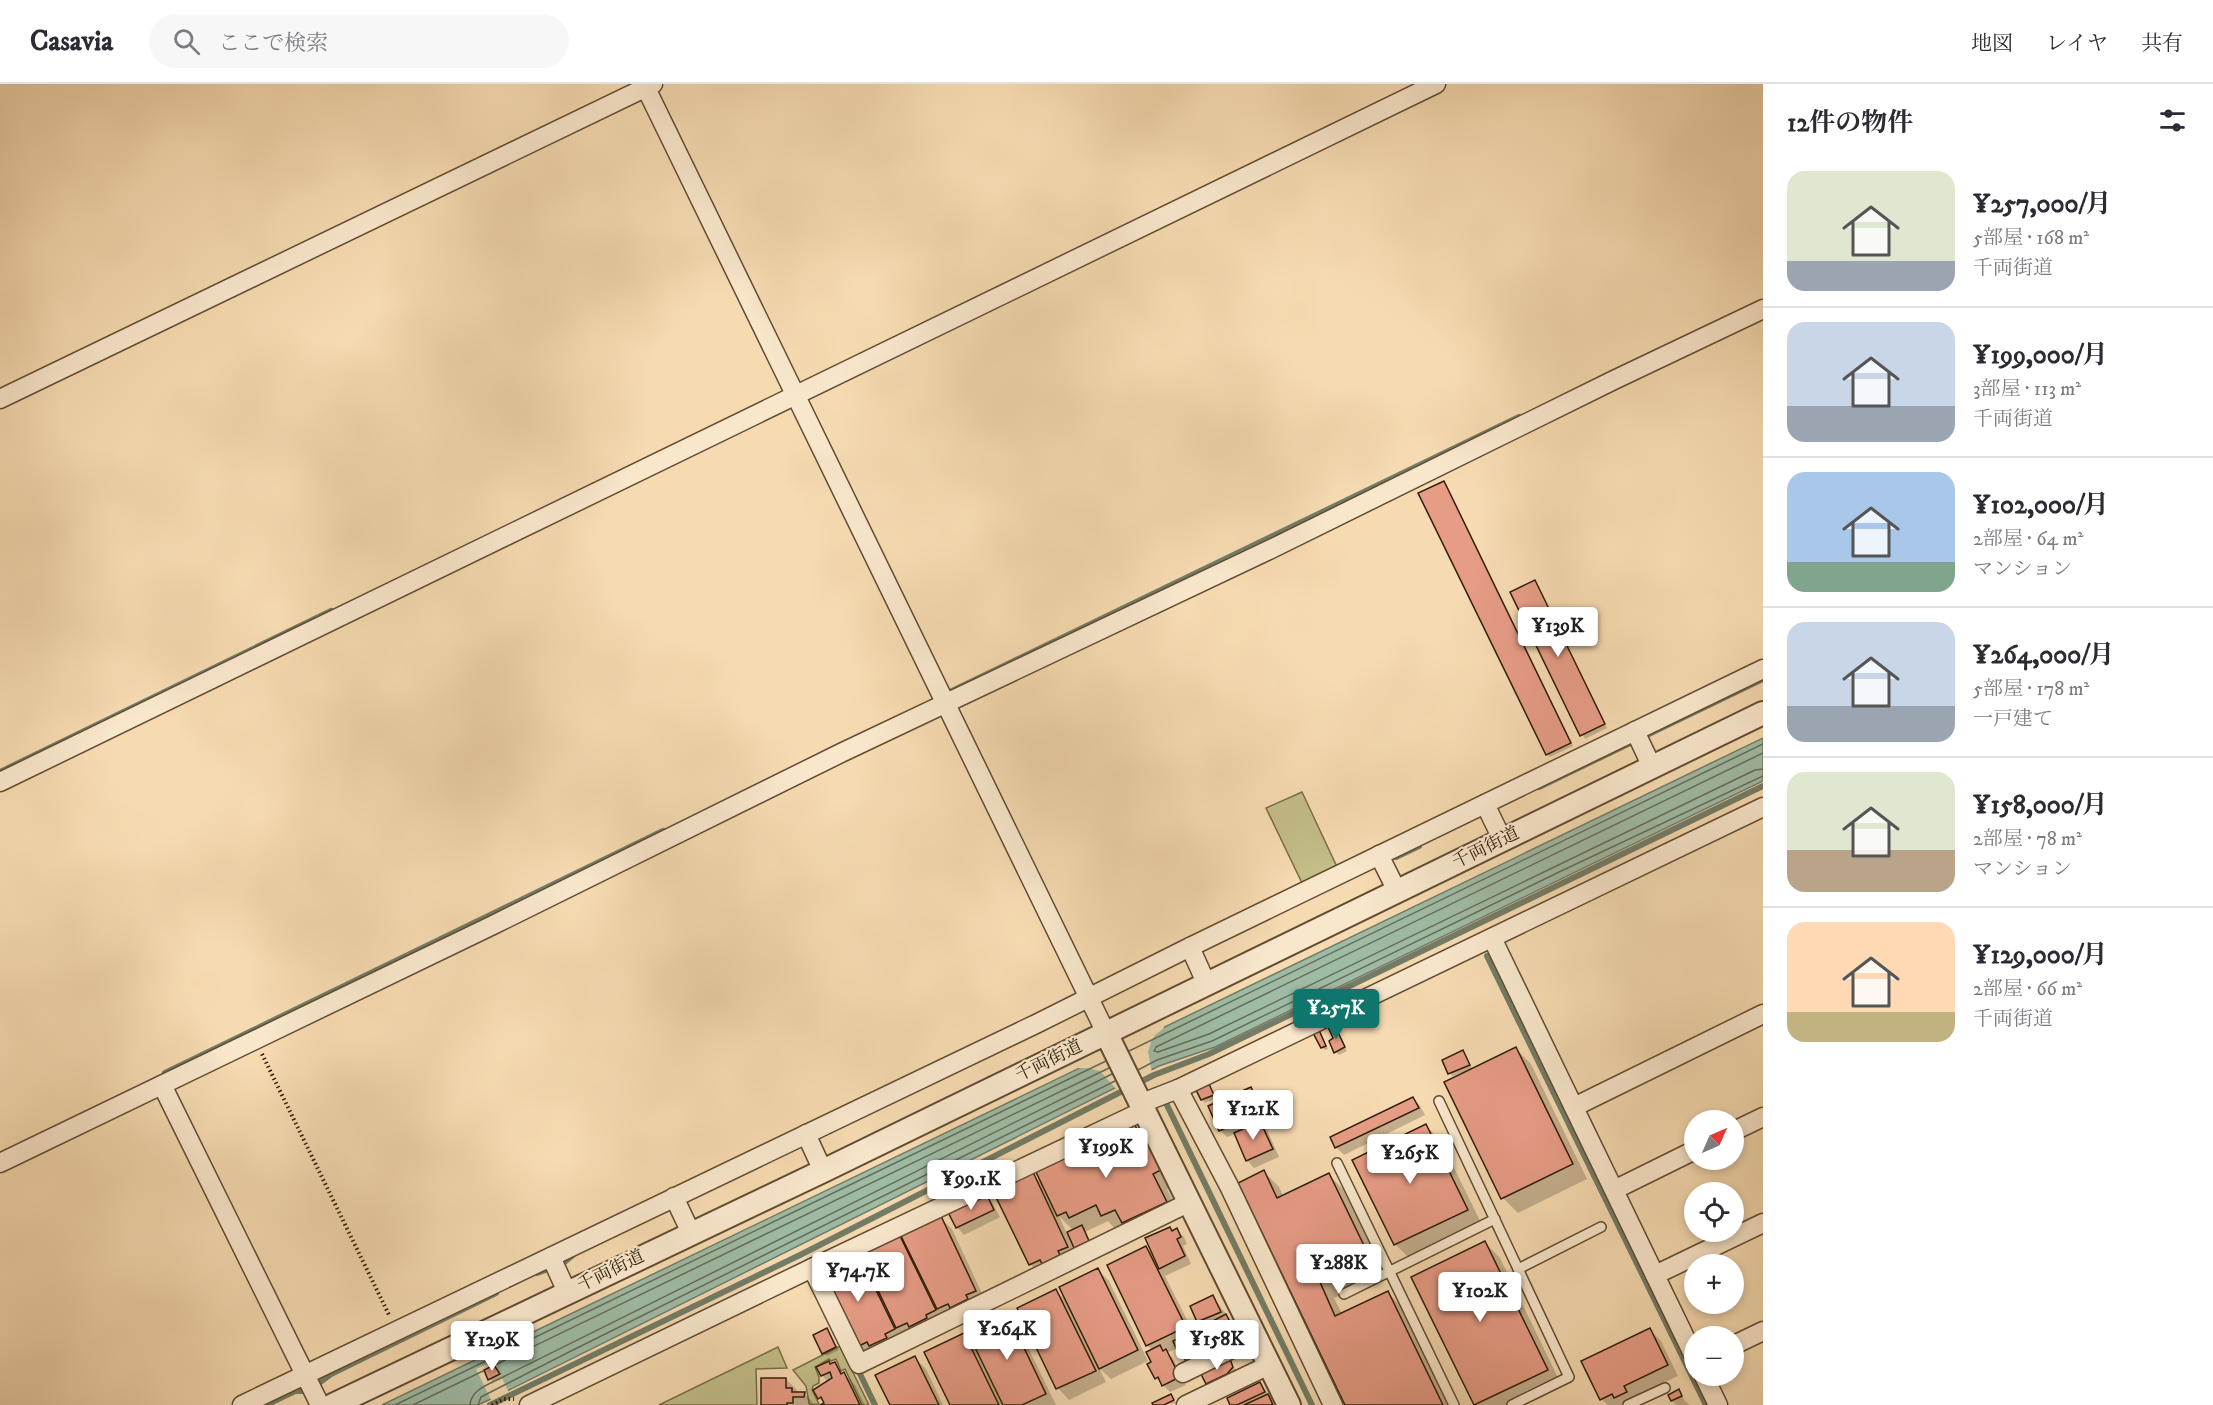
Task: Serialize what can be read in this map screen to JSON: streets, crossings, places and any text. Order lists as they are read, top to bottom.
{
  "streets": {
    "street": ["千両街道"]
  },
  "north": "top right",
  "page": {
    "header": "Casavia",
    "search": "ここで検索",
    "nav": ["地図", "レイヤ", "共有"],
    "heading": "12件の物件",
    "list": [
      {
        "name": "¥257,000/月",
        "note": "5部屋 · 168 m² · 千両街道"
      },
      {
        "name": "¥199,000/月",
        "note": "3部屋 · 113 m² · 千両街道"
      },
      {
        "name": "¥102,000/月",
        "note": "2部屋 · 64 m² · マンション"
      },
      {
        "name": "¥264,000/月",
        "note": "5部屋 · 178 m² · 一戸建て"
      },
      {
        "name": "¥158,000/月",
        "note": "2部屋 · 78 m² · マンション"
      },
      {
        "name": "¥129,000/月",
        "note": "2部屋 · 66 m² · 千両街道"
      }
    ],
    "price": [
      "¥139K",
      "¥257K",
      "¥121K",
      "¥199K",
      "¥265K",
      "¥99.1K",
      "¥288K",
      "¥74.7K",
      "¥102K",
      "¥264K",
      "¥158K",
      "¥129K"
    ],
    "map_buttons": ["+", "−"]
  }
}
